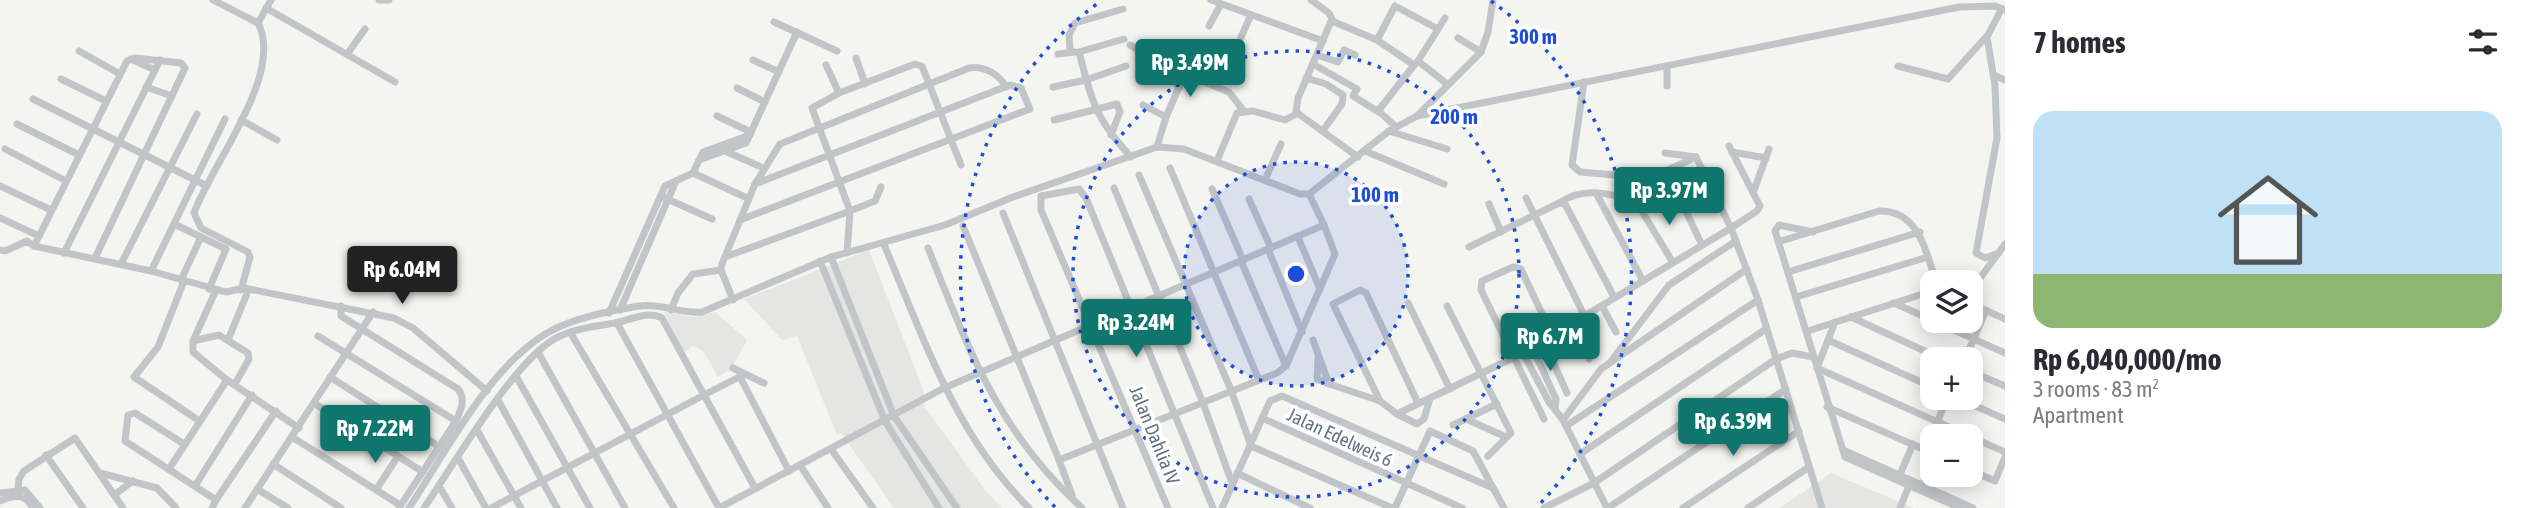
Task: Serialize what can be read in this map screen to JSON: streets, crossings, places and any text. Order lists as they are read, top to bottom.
{
  "streets": {
    "street": ["Jalan Dahlia IV", "Jalan Edelweis 6"]
  },
  "page": {
    "heading": "7 homes",
    "price": [
      "Rp 3.49M",
      "Rp 3.97M",
      "Rp 6.04M",
      "Rp 3.24M",
      "Rp 6.7M",
      "Rp 6.39M",
      "Rp 7.22M"
    ],
    "list": [
      {
        "name": "Rp 6,040,000/mo",
        "note": "3 rooms · 83 m² · Apartment"
      }
    ],
    "map_buttons": ["+", "−"]
  },
  "rings": ["300 m", "200 m", "100 m"]
}
